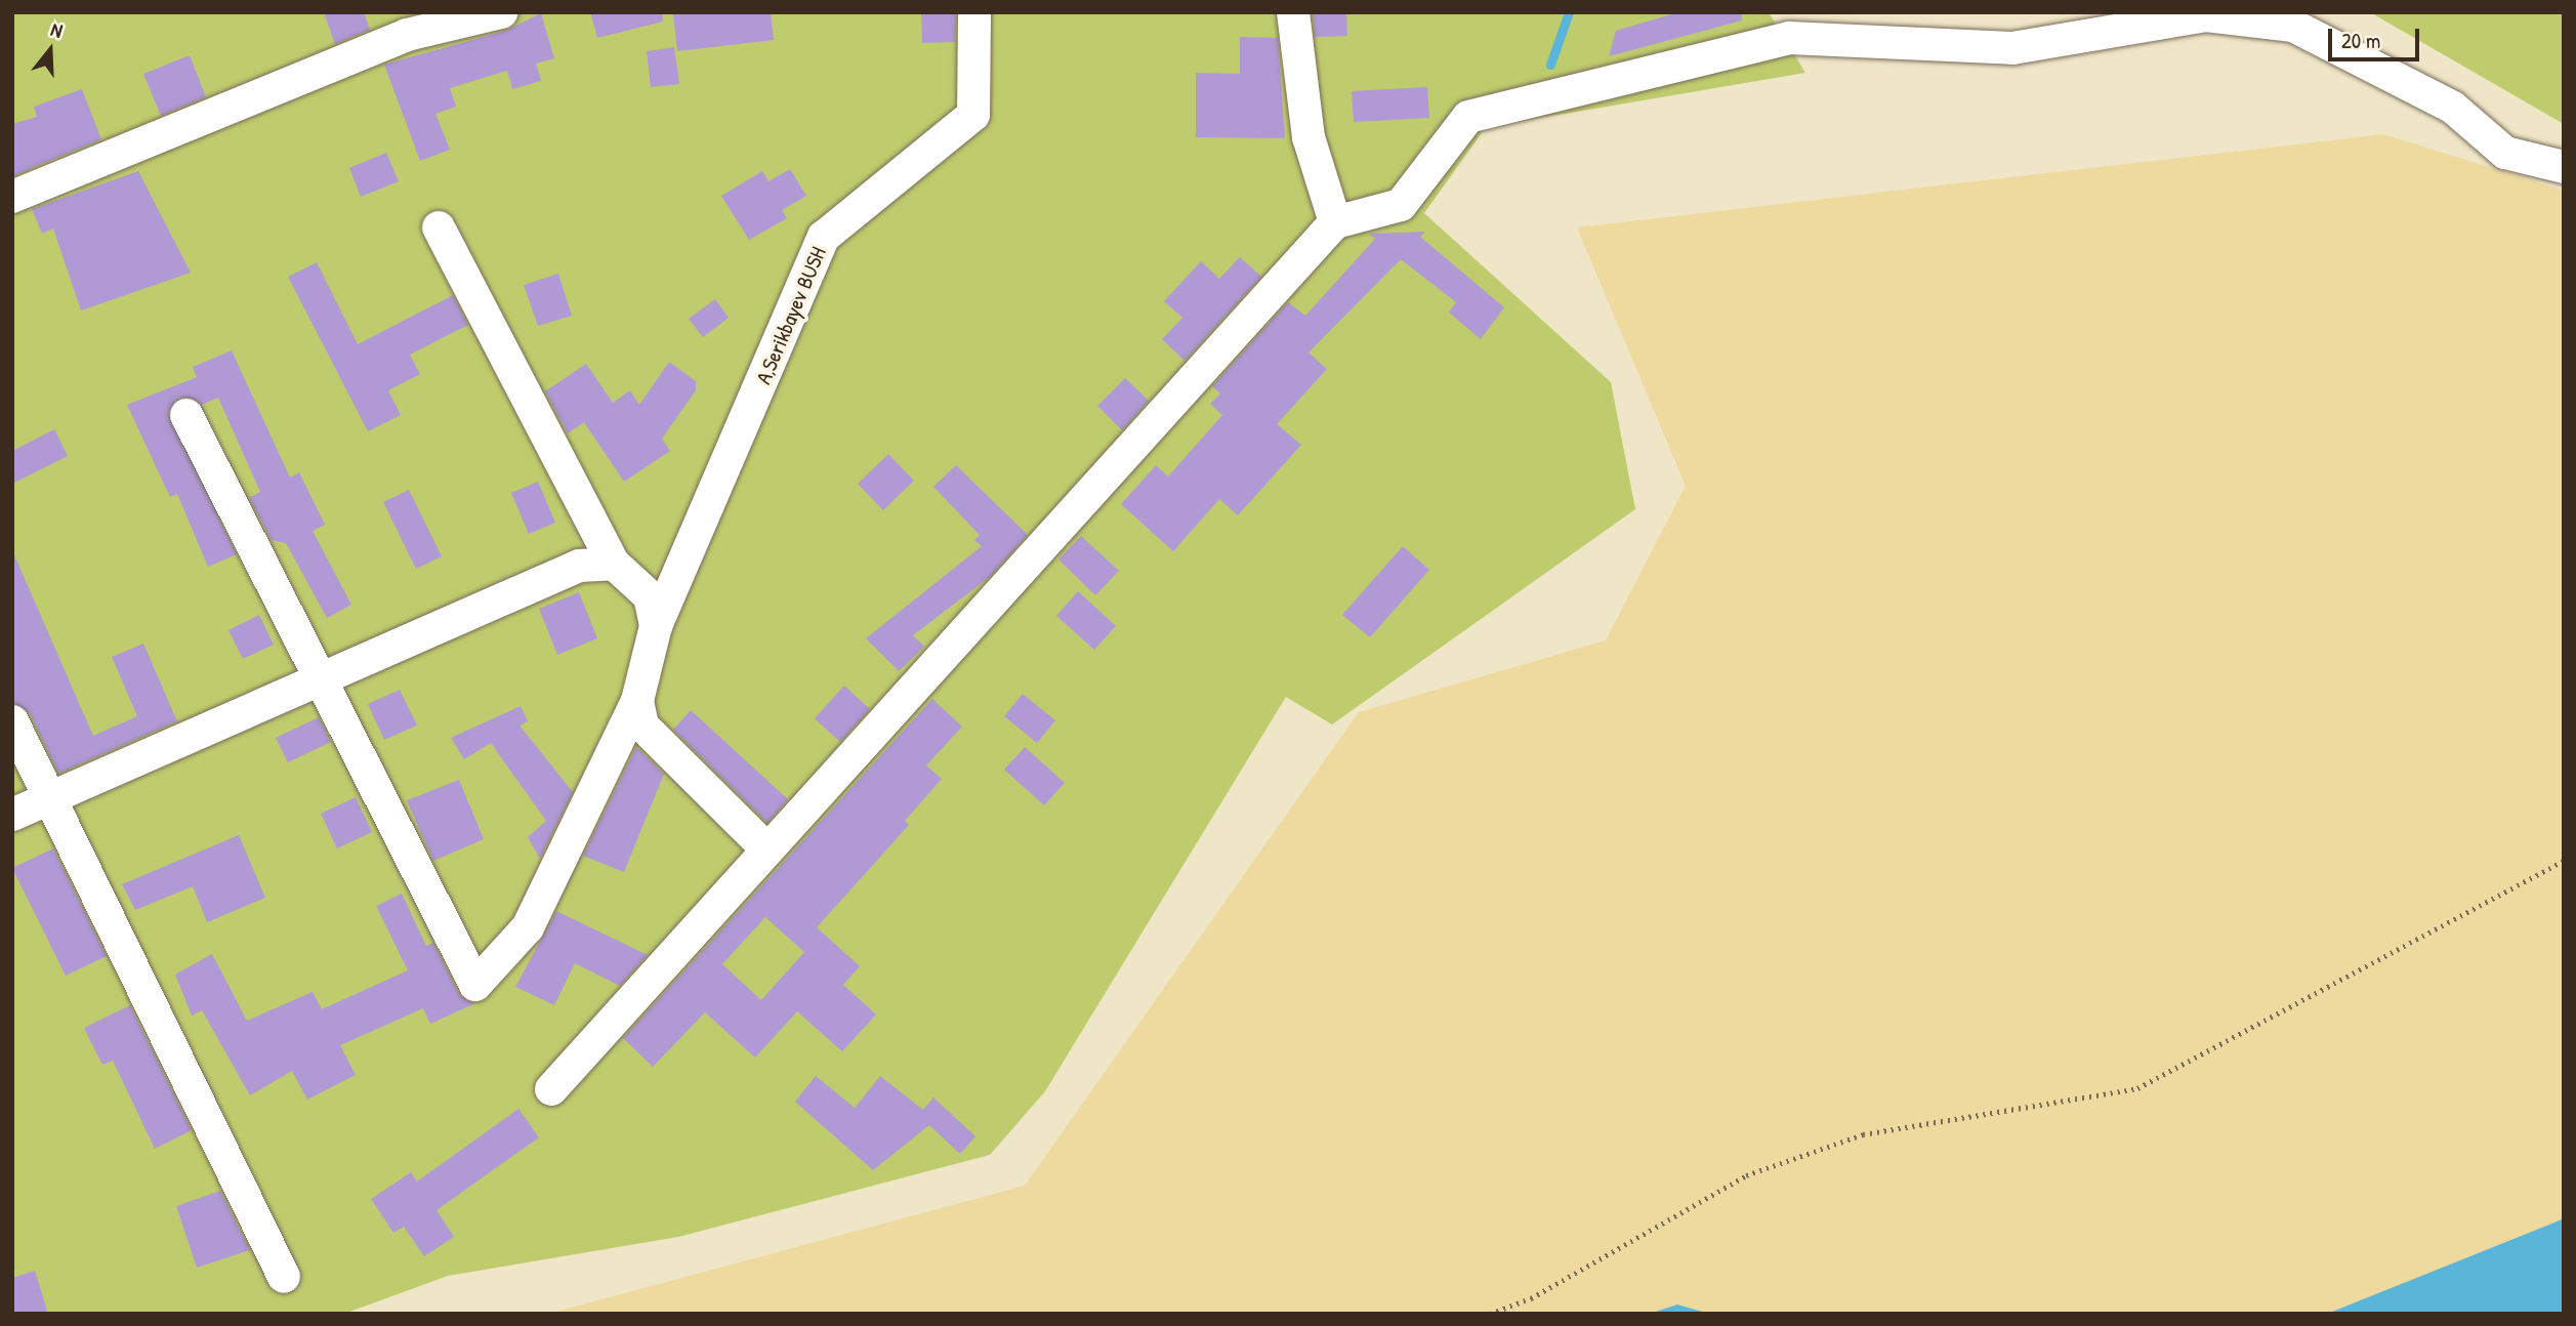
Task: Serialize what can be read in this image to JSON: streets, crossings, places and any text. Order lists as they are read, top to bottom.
{
  "streets": {
    "street": ["A,Serikbayev BUSH"]
  },
  "scale_bar": "20 m",
  "north": "top"
}
